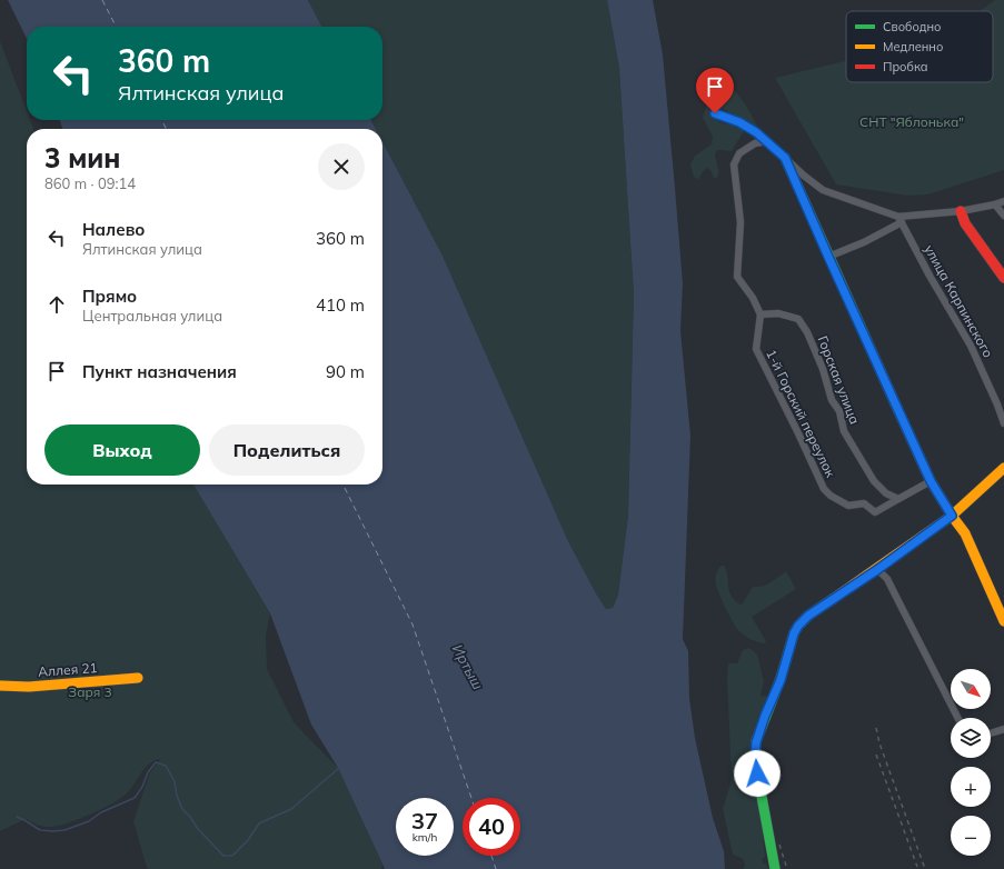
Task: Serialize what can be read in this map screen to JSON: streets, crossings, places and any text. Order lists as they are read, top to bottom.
{
  "streets": {
    "street": [
      "улица Карпинского",
      "Горская улица",
      "1-й Горский переулок",
      "Аллея 21"
    ]
  },
  "crossings": [
    ["Горская улица", "1-й Горский переулок"]
  ],
  "water": ["Иртыш"],
  "parks": ["СНТ \"Яблонька\"", "Заря 3"],
  "legend": ["Свободно", "Медленно", "Пробка"],
  "north": "bottom right",
  "page": {
    "turn": ["360 m", "Ялтинская улица"],
    "heading": ["3 мин", "860 m · 09:14"],
    "list": [
      {
        "name": "Налево",
        "note": "Ялтинская улица",
        "value": "360 m"
      },
      {
        "name": "Прямо",
        "note": "Центральная улица",
        "value": "410 m"
      },
      {
        "name": "Пункт назначения",
        "value": "90 m"
      }
    ],
    "buttons": ["Выход", "Поделиться"],
    "map_buttons": ["+", "−"],
    "speed": "37 km/h",
    "limit": "40"
  }
}
